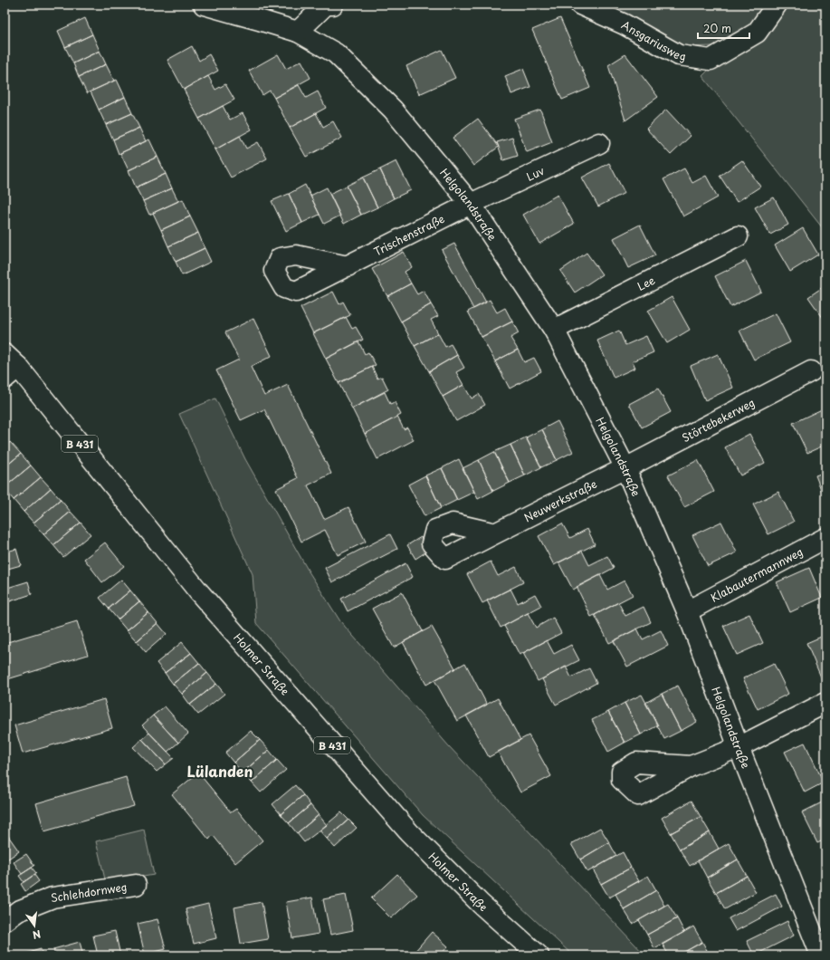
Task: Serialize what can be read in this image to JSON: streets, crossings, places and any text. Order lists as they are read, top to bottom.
{
  "streets": {
    "street": [
      "Ansgariusweg",
      "Luv",
      "Helgolandstraße",
      "Trischenstraße",
      "Lee",
      "Störtebekerweg",
      "B 431",
      "Neuwerkstraße",
      "Klabautermannweg",
      "Holmer Straße",
      "Schlehdornweg"
    ]
  },
  "crossings": [
    ["Luv", "Helgolandstraße"],
    ["Luv", "Trischenstraße"],
    ["Helgolandstraße", "Trischenstraße"],
    ["Helgolandstraße", "Lee"],
    ["Helgolandstraße", "Störtebekerweg"],
    ["Helgolandstraße", "Neuwerkstraße"],
    ["Helgolandstraße", "Klabautermannweg"],
    ["Störtebekerweg", "Neuwerkstraße"]
  ],
  "districts": ["Lülanden"],
  "scale_bar": "20 m",
  "north": "bottom"
}
